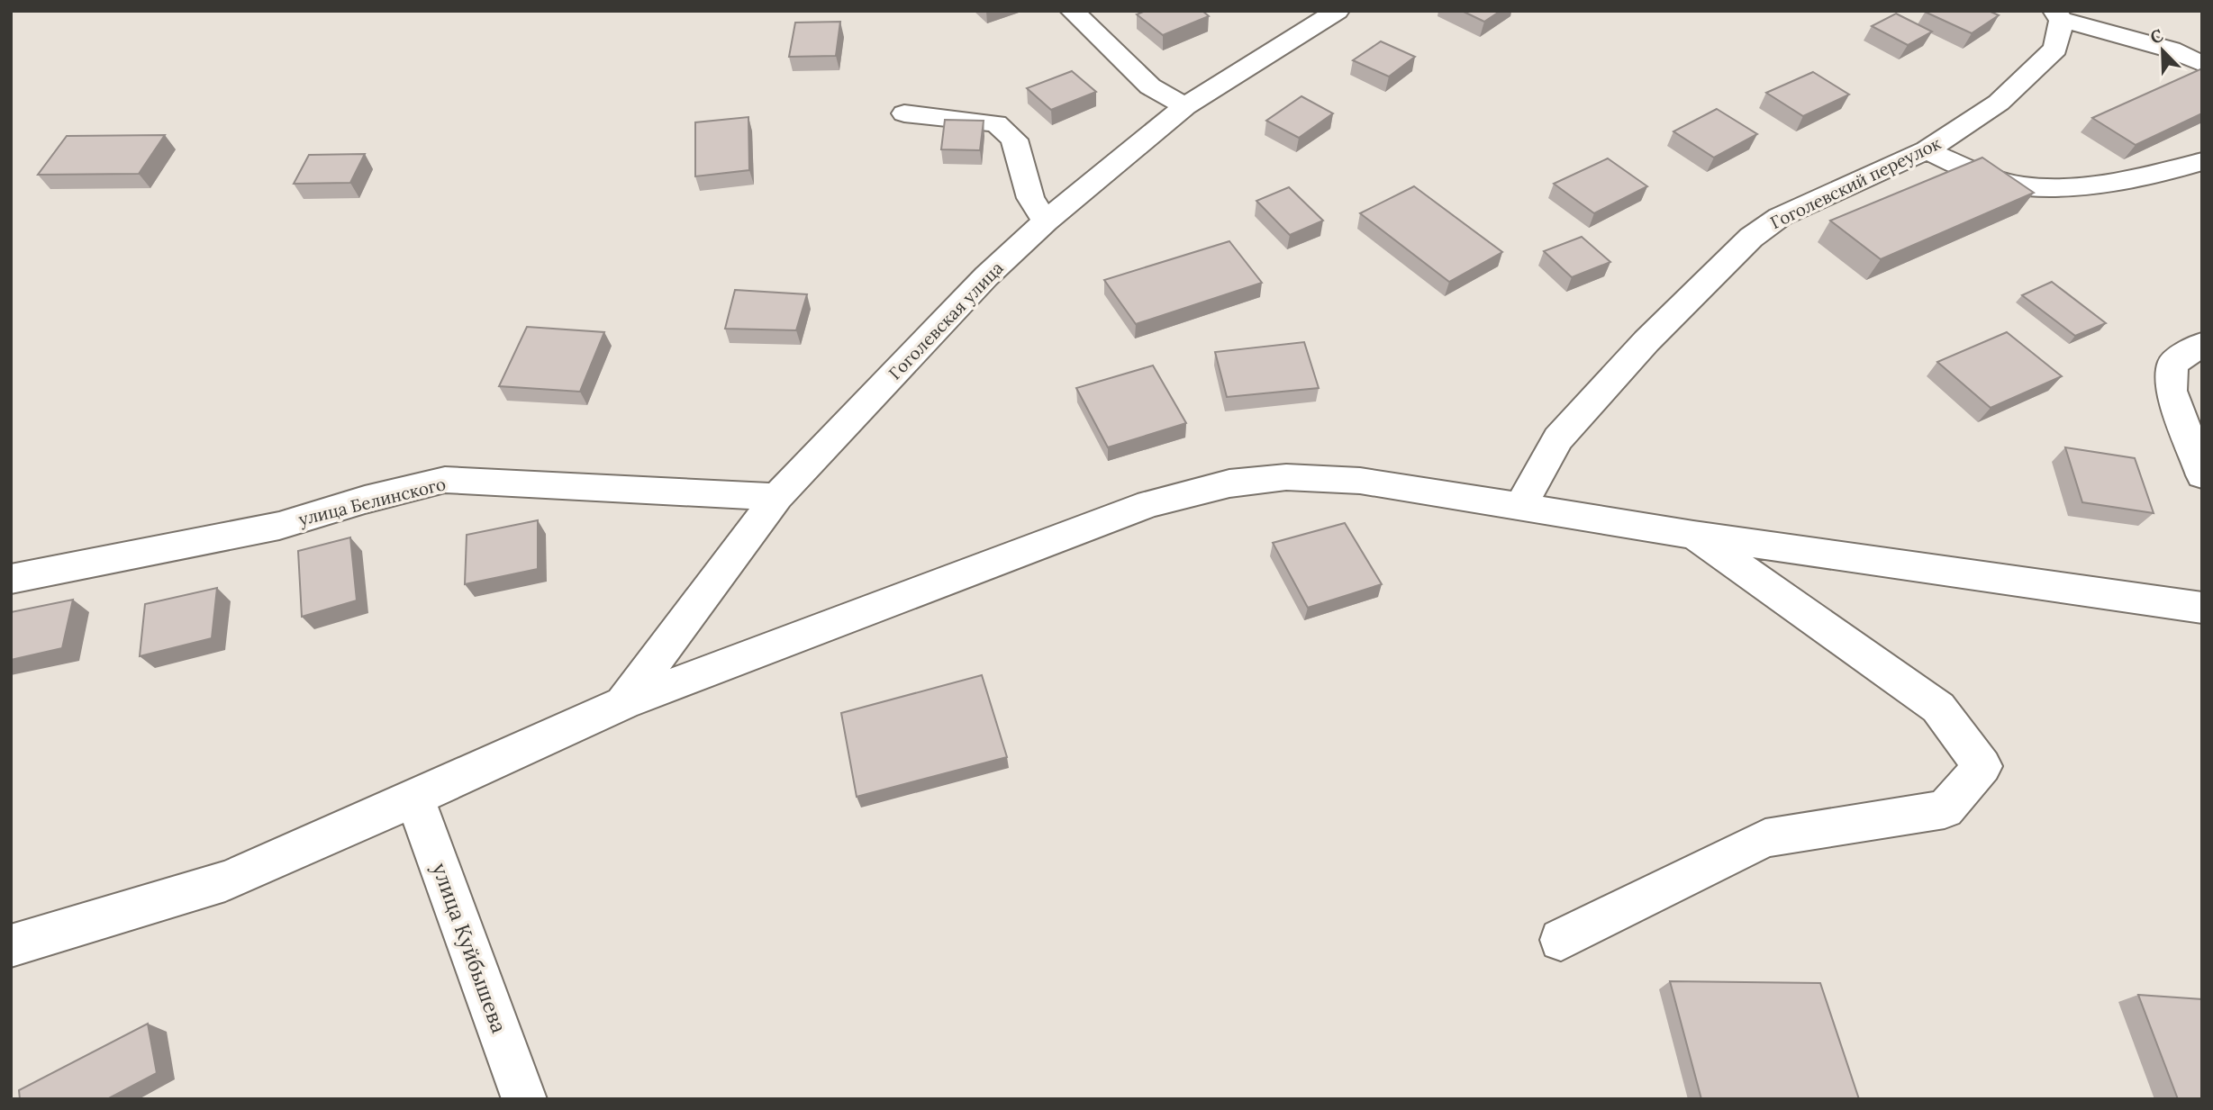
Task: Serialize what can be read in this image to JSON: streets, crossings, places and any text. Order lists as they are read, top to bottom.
{
  "streets": {
    "street": [
      "Гоголевский переулок",
      "Гоголевская улица",
      "улица Белинского",
      "улица Куйбышева"
    ]
  },
  "crossings": [
    ["Гоголевская улица", "улица Белинского"]
  ],
  "north": "top left"
}
